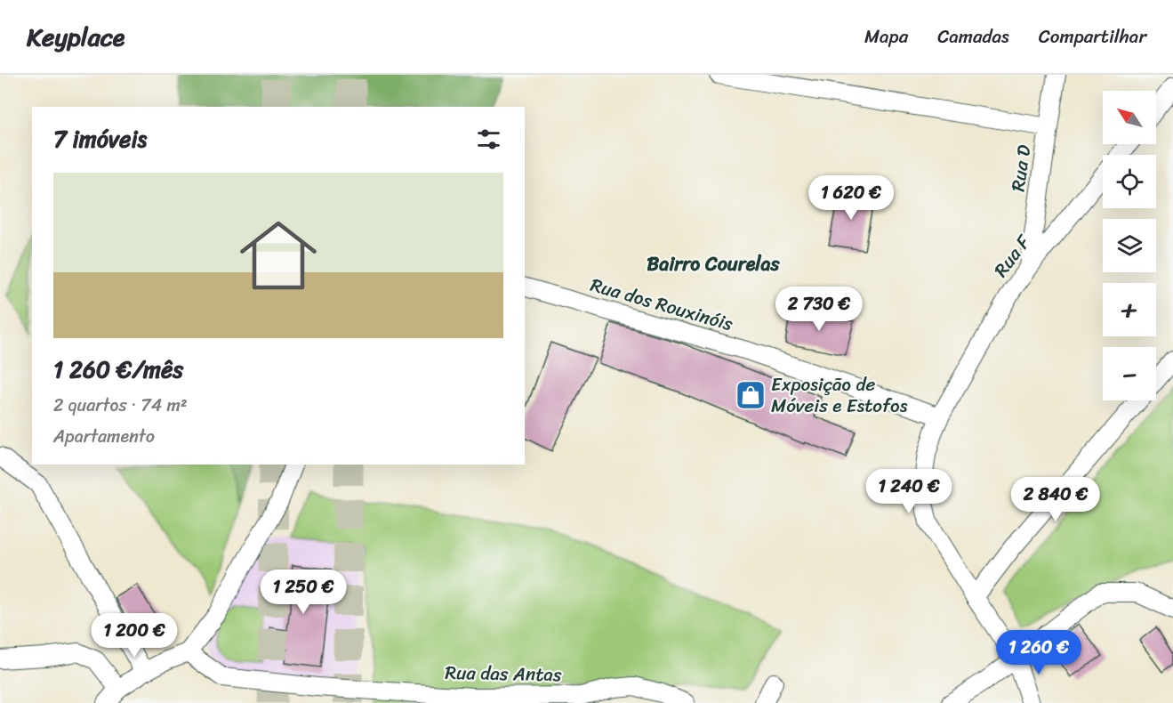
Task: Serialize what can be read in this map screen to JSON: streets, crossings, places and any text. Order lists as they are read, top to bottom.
{
  "streets": {
    "street": [
      "Rua D",
      "Rua F",
      "Rua dos Rouxinóis",
      "Rua das Antas"
    ]
  },
  "crossings": [
    ["Rua D", "Rua F"],
    ["Rua F", "Rua dos Rouxinóis"]
  ],
  "districts": ["Bairro Courelas"],
  "places": {
    "shop": ["Exposição de Móveis e Estofos"]
  },
  "north": "top left",
  "page": {
    "header": "Keyplace",
    "nav": ["Mapa", "Camadas", "Compartilhar"],
    "map_buttons": ["+", "−"],
    "heading": "7 imóveis",
    "list": [
      {
        "name": "1 260 €/mês",
        "note": "2 quartos · 74 m² · Apartamento"
      }
    ],
    "price": [
      "1 620 €",
      "2 730 €",
      "1 240 €",
      "2 840 €",
      "1 250 €",
      "1 200 €",
      "1 260 €"
    ]
  }
}
